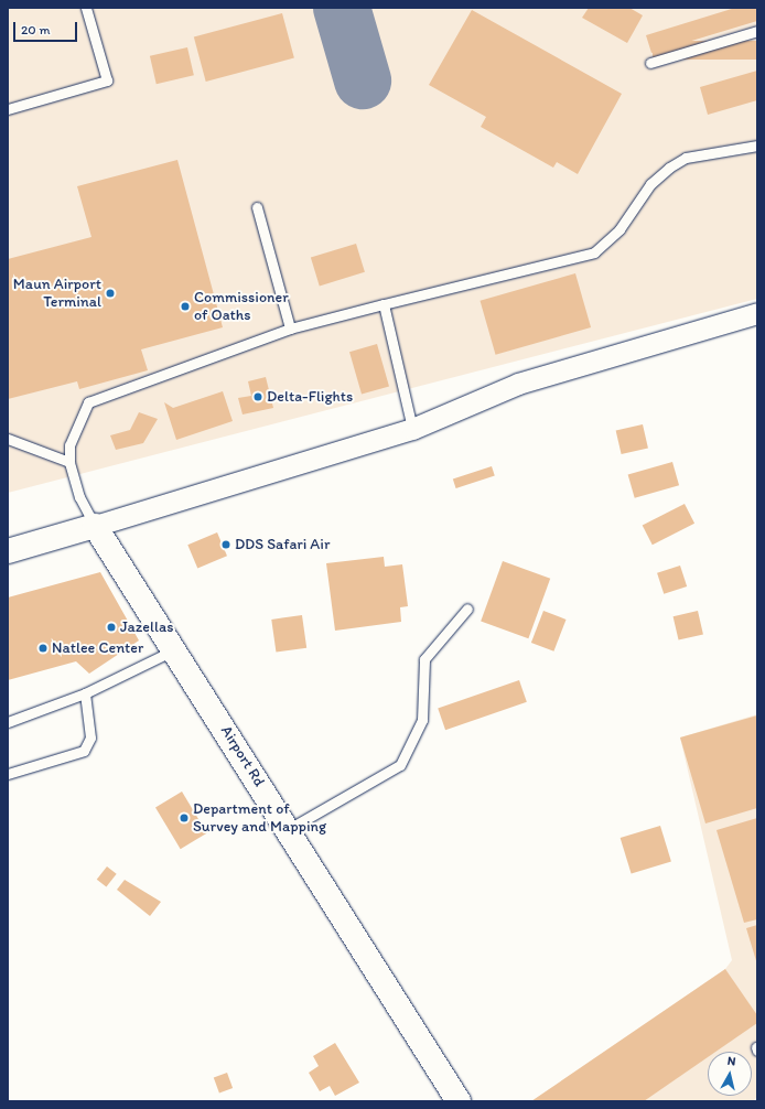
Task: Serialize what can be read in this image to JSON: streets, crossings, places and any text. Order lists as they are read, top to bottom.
{
  "streets": {
    "street": ["Airport Rd"]
  },
  "places": [
    "Maun Airport Terminal",
    "Commissioner of Oaths",
    "Delta-Flights",
    "DDS Safari Air",
    "Jazellas",
    "Natlee Center",
    "Department of Survey and Mapping"
  ],
  "scale_bar": "20 m",
  "north": "top"
}
